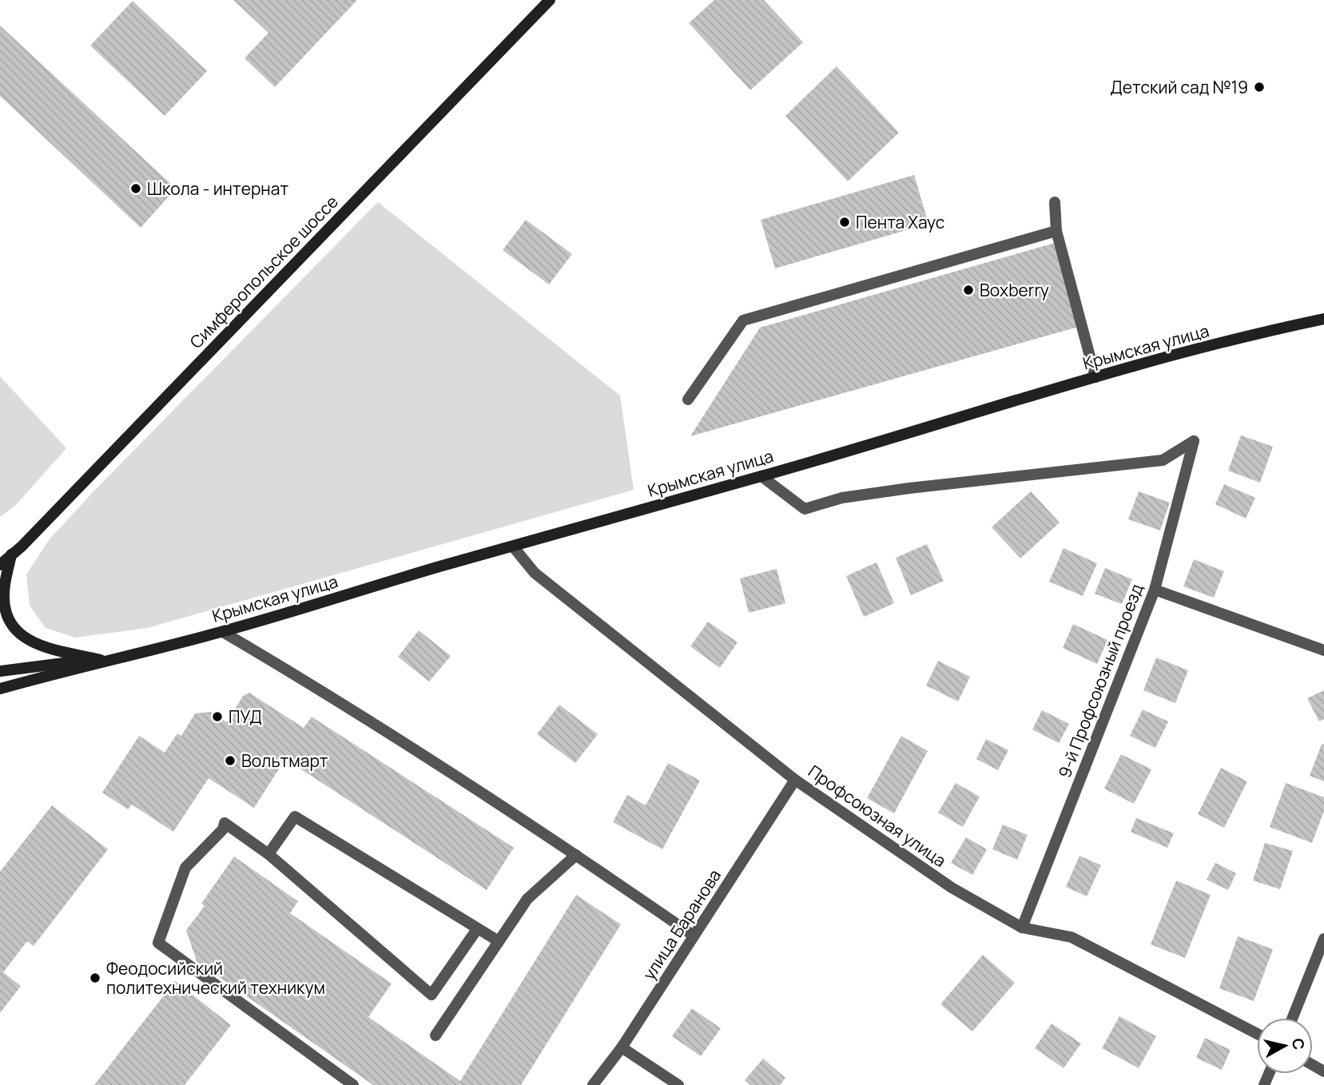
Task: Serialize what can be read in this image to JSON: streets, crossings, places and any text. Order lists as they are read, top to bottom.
{
  "streets": {
    "main road": ["Симферопольское шоссе", "Крымская улица"],
    "street": ["9-й Профсоюзный проезд", "Профсоюзная улица", "улица Баранова"]
  },
  "crossings": [
    ["Крымская улица", "9-й Профсоюзный проезд"],
    ["Крымская улица", "Профсоюзная улица"],
    ["9-й Профсоюзный проезд", "Профсоюзная улица"],
    ["Профсоюзная улица", "улица Баранова"]
  ],
  "places": [
    "Детский сад №19",
    "Школа - интернат",
    "Пента Хаус",
    "Boxberry",
    "ПУД",
    "Вольтмарт",
    "Феодосийский политехнический техникум"
  ],
  "north": "right"
}
